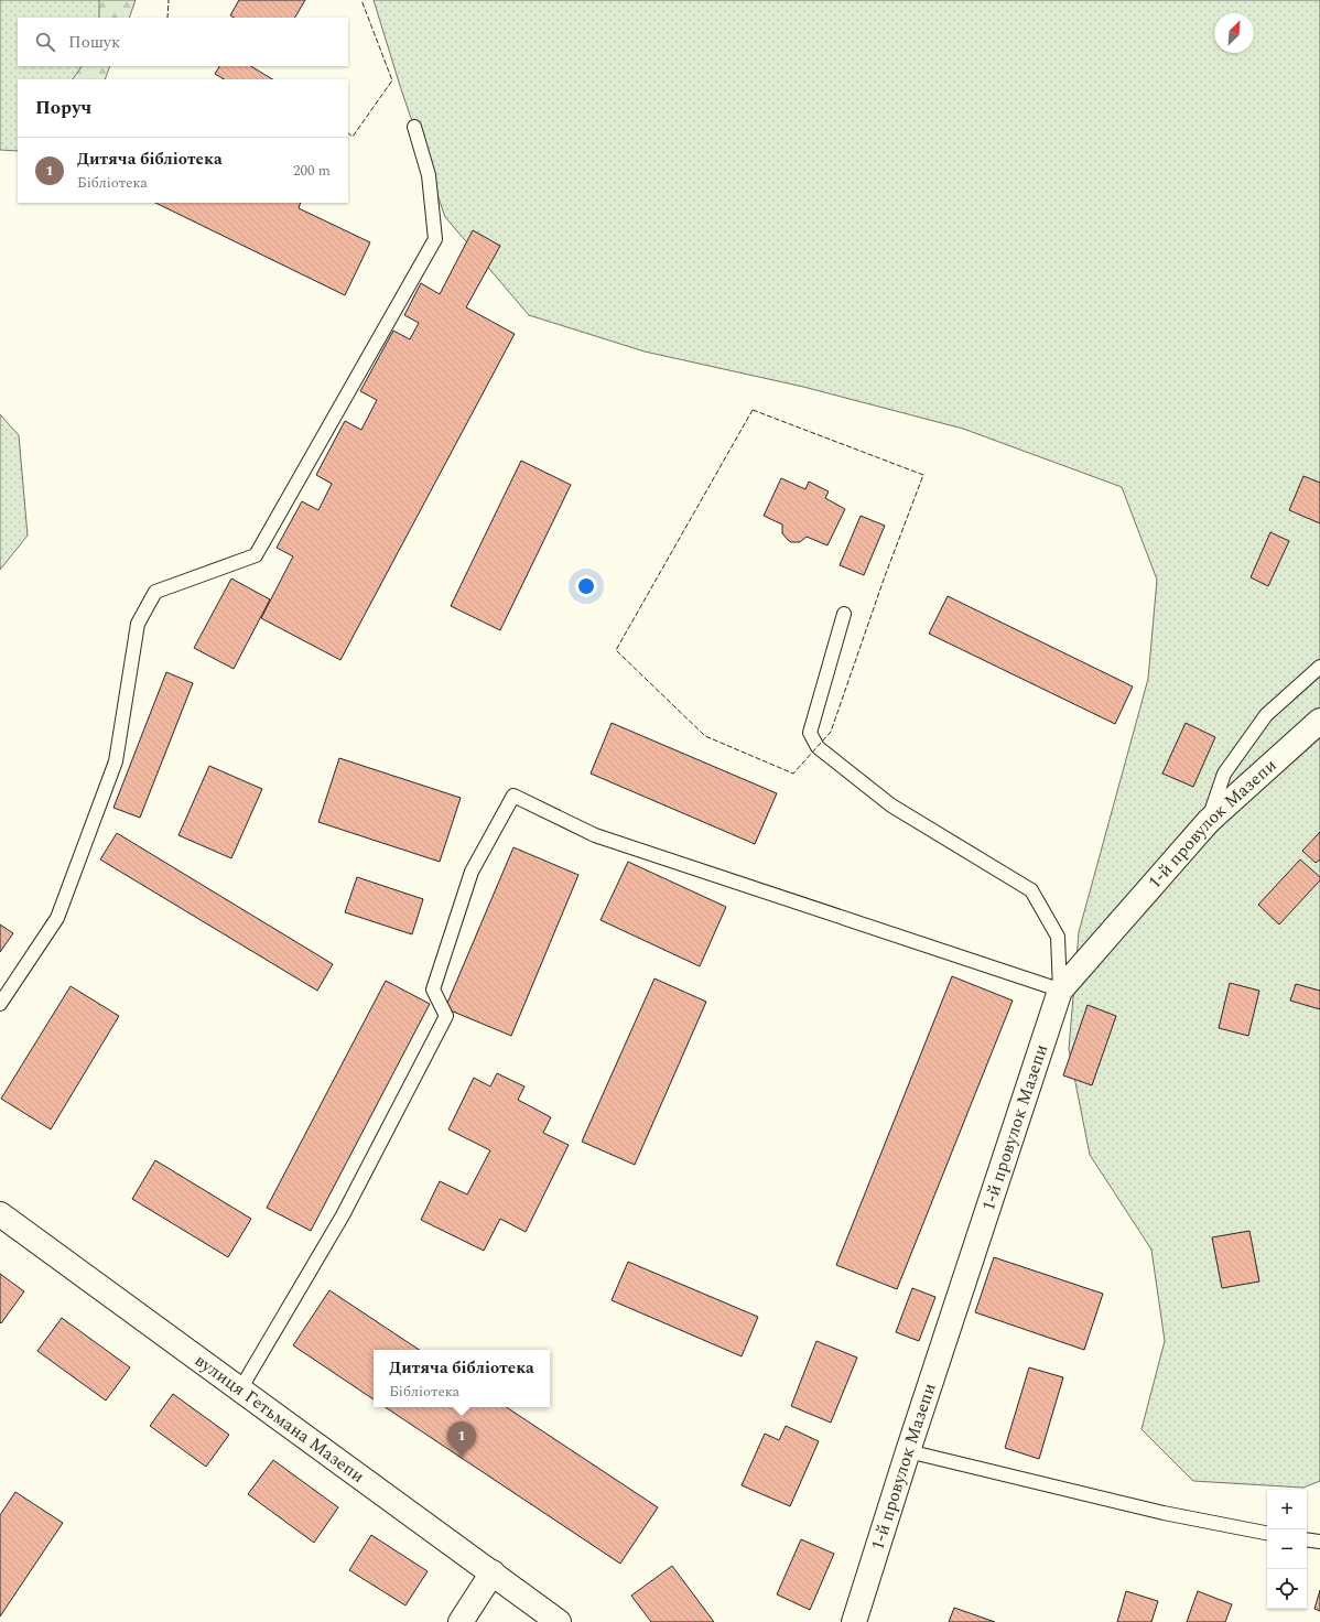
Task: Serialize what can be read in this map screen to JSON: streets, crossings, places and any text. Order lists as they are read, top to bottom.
{
  "streets": {
    "street": ["1-й провулок Мазепи", "вулиця Гетьмана Мазепи"]
  },
  "north": "top right",
  "page": {
    "search": "Пошук",
    "heading": "Поруч",
    "list": [
      {
        "mark": "1",
        "name": "Дитяча бібліотека",
        "note": "Бібліотека",
        "value": "200 m"
      }
    ],
    "popup": ["Дитяча бібліотека", "Бібліотека"],
    "pins": "1",
    "map_buttons": ["+", "−"]
  }
}
